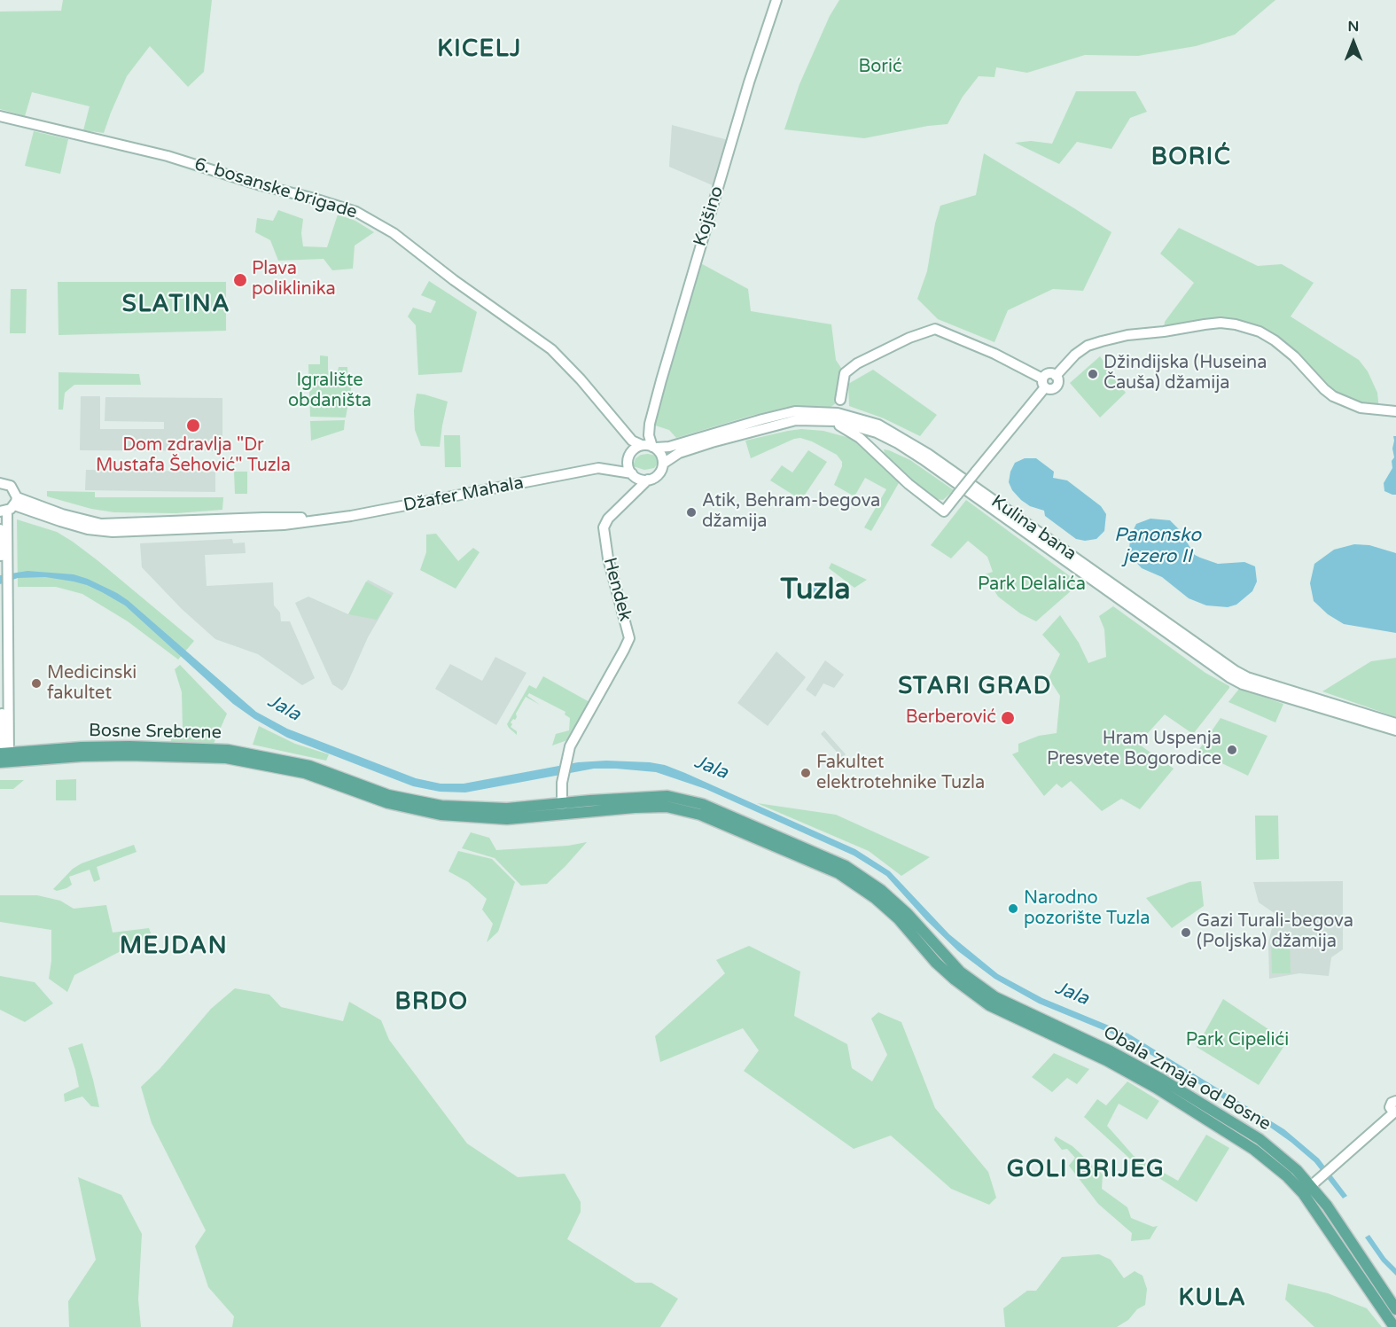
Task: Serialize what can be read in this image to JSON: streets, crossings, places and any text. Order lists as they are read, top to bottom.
{
  "streets": {
    "main road": [
      "6. bosanske brigade",
      "Kojšino",
      "Džafer Mahala",
      "Kulina bana",
      "Hendek",
      "Bosne Srebrene",
      "Obala Zmaja od Bosne"
    ]
  },
  "crossings": [
    ["6. bosanske brigade", "Džafer Mahala"],
    ["6. bosanske brigade", "Kulina bana"],
    ["Džafer Mahala", "Kulina bana"],
    ["Hendek", "Obala Zmaja od Bosne"],
    ["Bosne Srebrene", "Obala Zmaja od Bosne"]
  ],
  "districts": [
    "KICELJ",
    "BORIĆ",
    "SLATINA",
    "Tuzla",
    "STARI GRAD",
    "MEJDAN",
    "BRDO",
    "GOLI BRIJEG",
    "KULA"
  ],
  "water": ["Panonsko jezero II", "Jala"],
  "parks": [
    "Borić",
    "Igralište obdaništa",
    "Park Delalića",
    "Park Cipelići"
  ],
  "places": [
    "Plava poliklinika",
    "Džindijska (Huseina Čauša) džamija",
    "Dom zdravlja \"Dr Mustafa Šehović\" Tuzla",
    "Atik, Behram-begova džamija",
    "Medicinski fakultet",
    "Berberović",
    "Hram Uspenja Presvete Bogorodice",
    "Fakultet elektrotehnike Tuzla",
    "Narodno pozorište Tuzla",
    "Gazi Turali-begova (Poljska) džamija"
  ],
  "north": "top"
}
